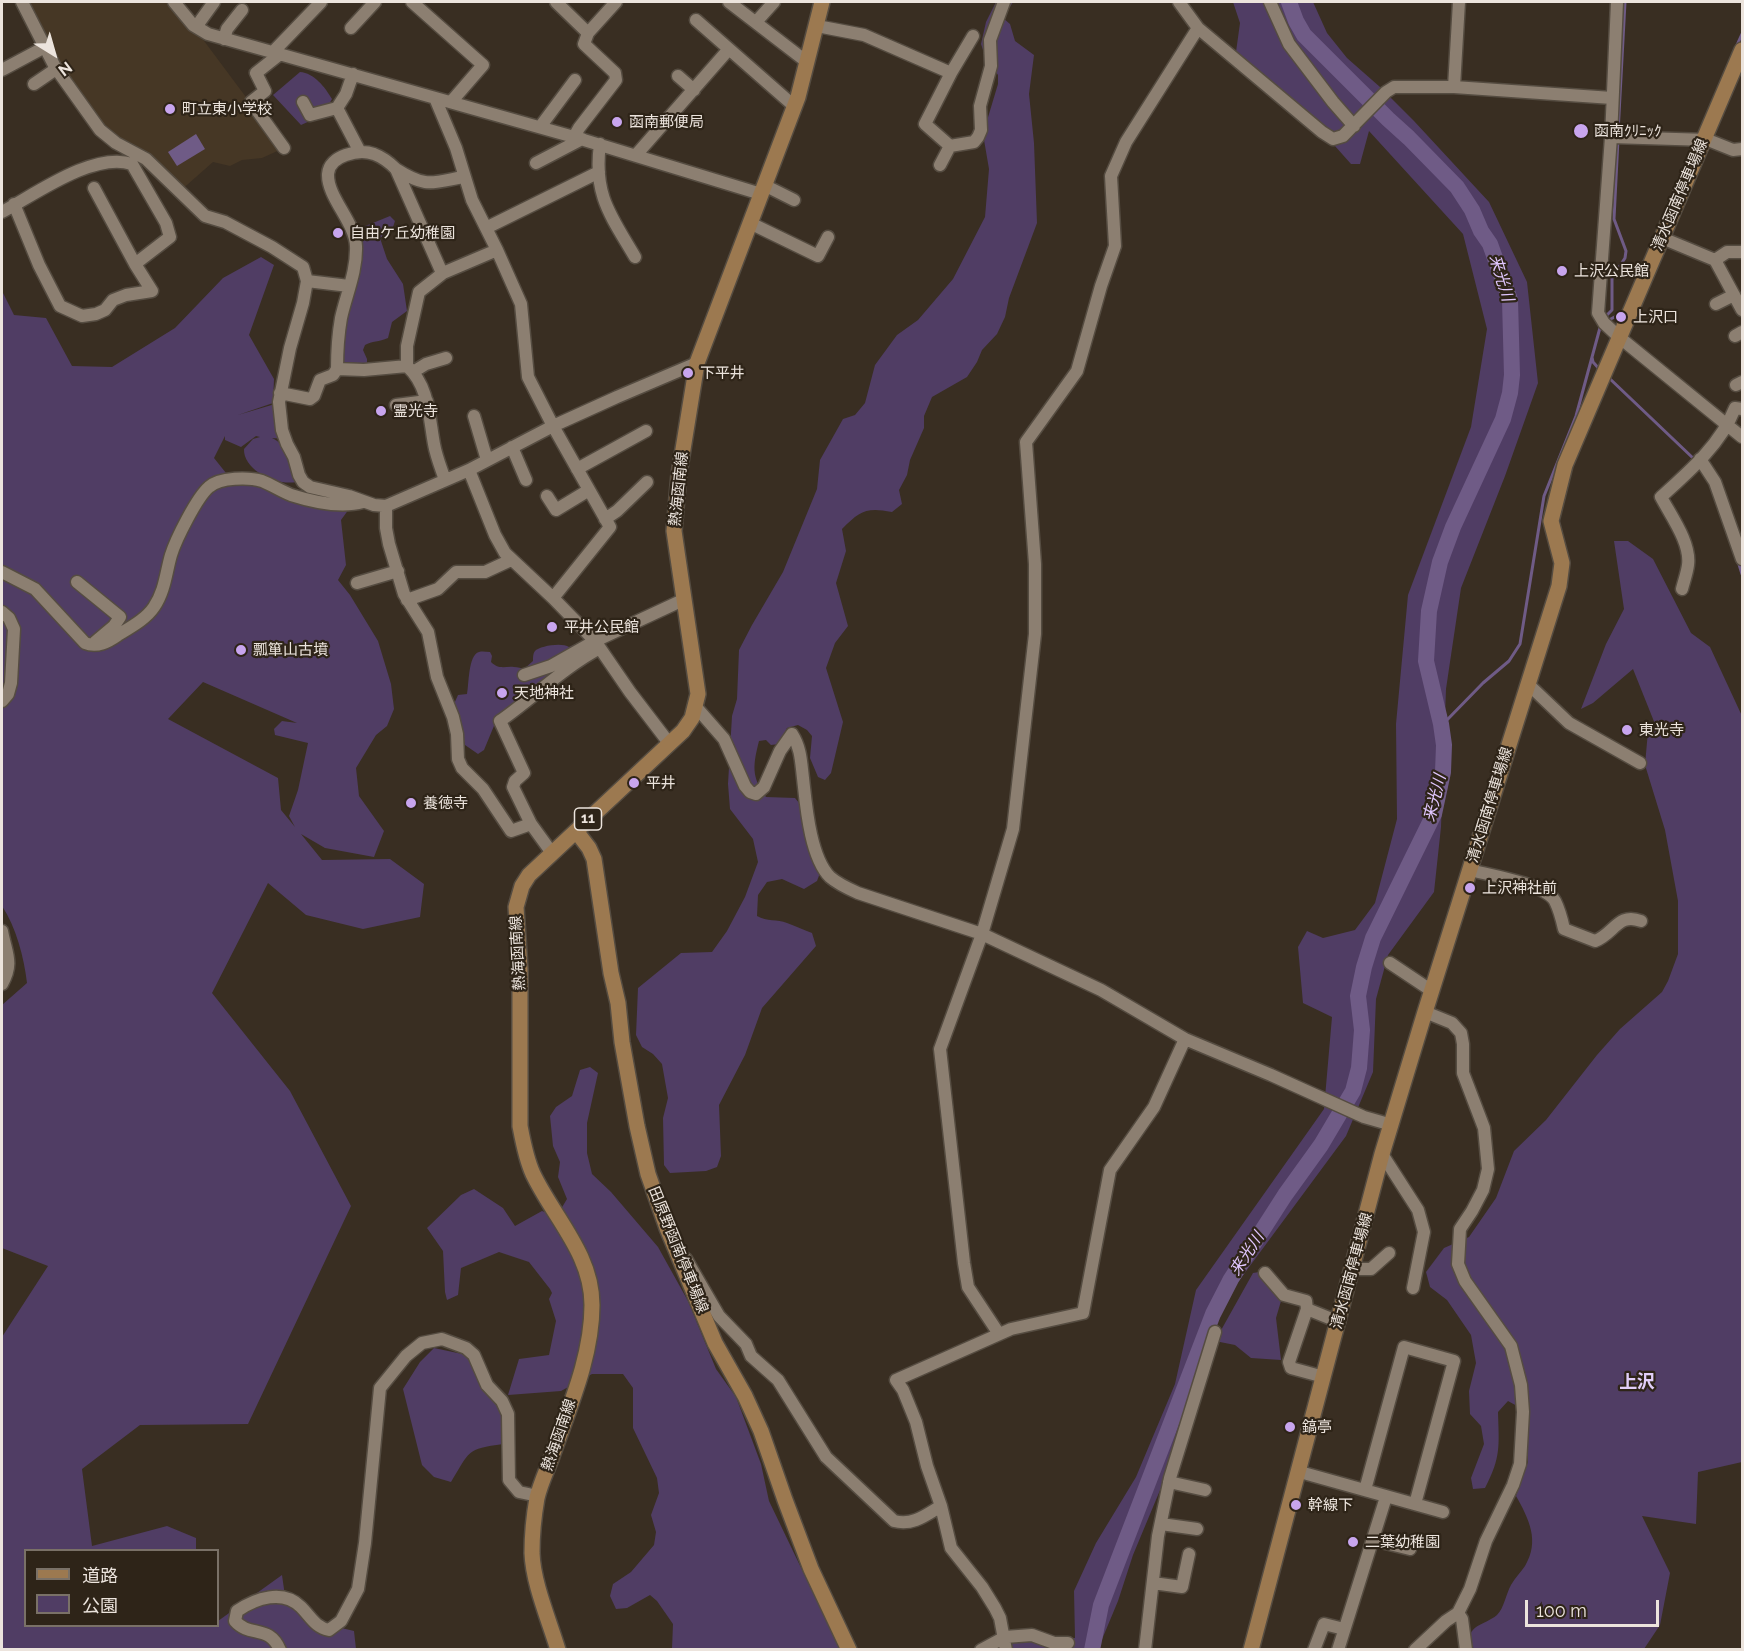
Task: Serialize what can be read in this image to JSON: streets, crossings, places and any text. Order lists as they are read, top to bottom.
{
  "streets": {
    "main road": [
      "清水函南停車場線",
      "熱海函南線",
      "11",
      "田原野函南停車場線"
    ]
  },
  "crossings": [
    ["熱海函南線", "田原野函南停車場線"]
  ],
  "districts": ["上沢"],
  "water": ["来光川"],
  "places": [
    "町立東小学校",
    "函南郵便局",
    "函南ｸﾘﾆｯｸ",
    "自由ケ丘幼稚園",
    "上沢公民館",
    "上沢口",
    "下平井",
    "霊光寺",
    "平井公民館",
    "瓢箪山古墳",
    "天地神社",
    "東光寺",
    "平井",
    "養徳寺",
    "上沢神社前",
    "鎬亭",
    "幹線下",
    "二葉幼稚園"
  ],
  "legend": ["道路", "公園"],
  "scale_bar": "100 m",
  "north": "bottom right"
}
